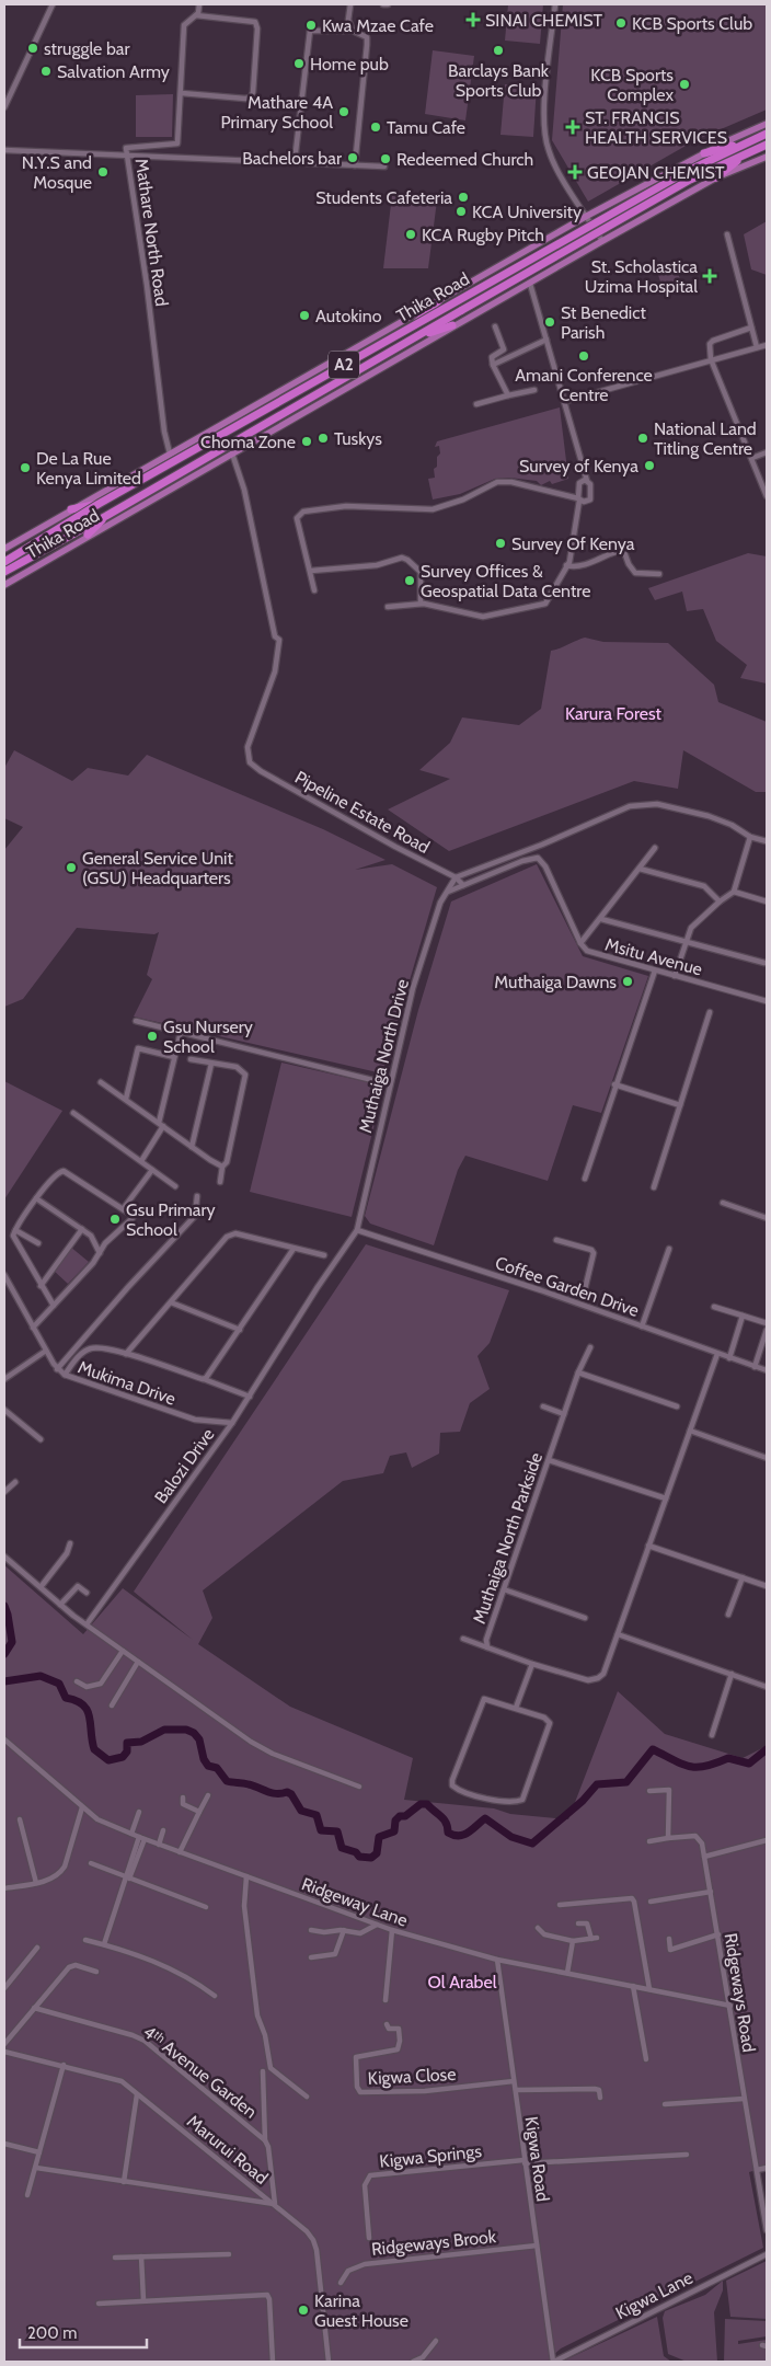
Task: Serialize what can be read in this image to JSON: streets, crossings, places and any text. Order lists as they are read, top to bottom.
{
  "streets": {
    "highway": ["Thika Road", "A2"],
    "street": [
      "Mathare North Road",
      "Pipeline Estate Road",
      "Msitu Avenue",
      "Muthaiga North Drive",
      "Coffee Garden Drive",
      "Mukima Drive",
      "Balozi Drive",
      "Muthaiga North Parkside",
      "Ridgeway Lane",
      "Ridgeways Road",
      "4ᵗʰ Avenue Garden",
      "Kigwa Close",
      "Marurui Road",
      "Kigwa Springs",
      "Kigwa Road",
      "Ridgeways Brook",
      "Kigwa Lane"
    ]
  },
  "crossings": [
    ["Mathare North Road", "Thika Road"],
    ["Thika Road", "Pipeline Estate Road"],
    ["Muthaiga North Drive", "Coffee Garden Drive"],
    ["Muthaiga North Drive", "Balozi Drive"],
    ["Coffee Garden Drive", "Balozi Drive"],
    ["Coffee Garden Drive", "Muthaiga North Parkside"],
    ["Mukima Drive", "Balozi Drive"],
    ["Ridgeway Lane", "Ridgeways Road"],
    ["Ridgeway Lane", "Kigwa Road"],
    ["4ᵗʰ Avenue Garden", "Marurui Road"],
    ["Kigwa Close", "Kigwa Road"],
    ["Kigwa Springs", "Kigwa Road"],
    ["Kigwa Road", "Ridgeways Brook"],
    ["Kigwa Road", "Kigwa Lane"]
  ],
  "parks": ["Karura Forest", "Ol Arabel"],
  "places": {
    "health": [
      "SINAI CHEMIST",
      "ST. FRANCIS HEALTH SERVICES",
      "GEOJAN CHEMIST",
      "St. Scholastica Uzima Hospital"
    ],
    "other": [
      "KCB Sports Club",
      "Kwa Mzae Cafe",
      "struggle bar",
      "Barclays Bank Sports Club",
      "Home pub",
      "Salvation Army",
      "KCB Sports Complex",
      "Mathare 4A Primary School",
      "Tamu Cafe",
      "Bachelors bar",
      "Redeemed Church",
      "N.Y.S and Mosque",
      "Students Cafeteria",
      "KCA University",
      "KCA Rugby Pitch",
      "Autokino",
      "St Benedict Parish",
      "Amani Conference Centre",
      "Tuskys",
      "National Land Titling Centre",
      "Choma Zone",
      "Survey of Kenya",
      "De La Rue Kenya Limited",
      "Survey Of Kenya",
      "Survey Offices & Geospatial Data Centre",
      "General Service Unit (GSU) Headquarters",
      "Muthaiga Dawns",
      "Gsu Nursery School",
      "Gsu Primary School",
      "Karina Guest House"
    ]
  },
  "scale_bar": "200 m"
}
